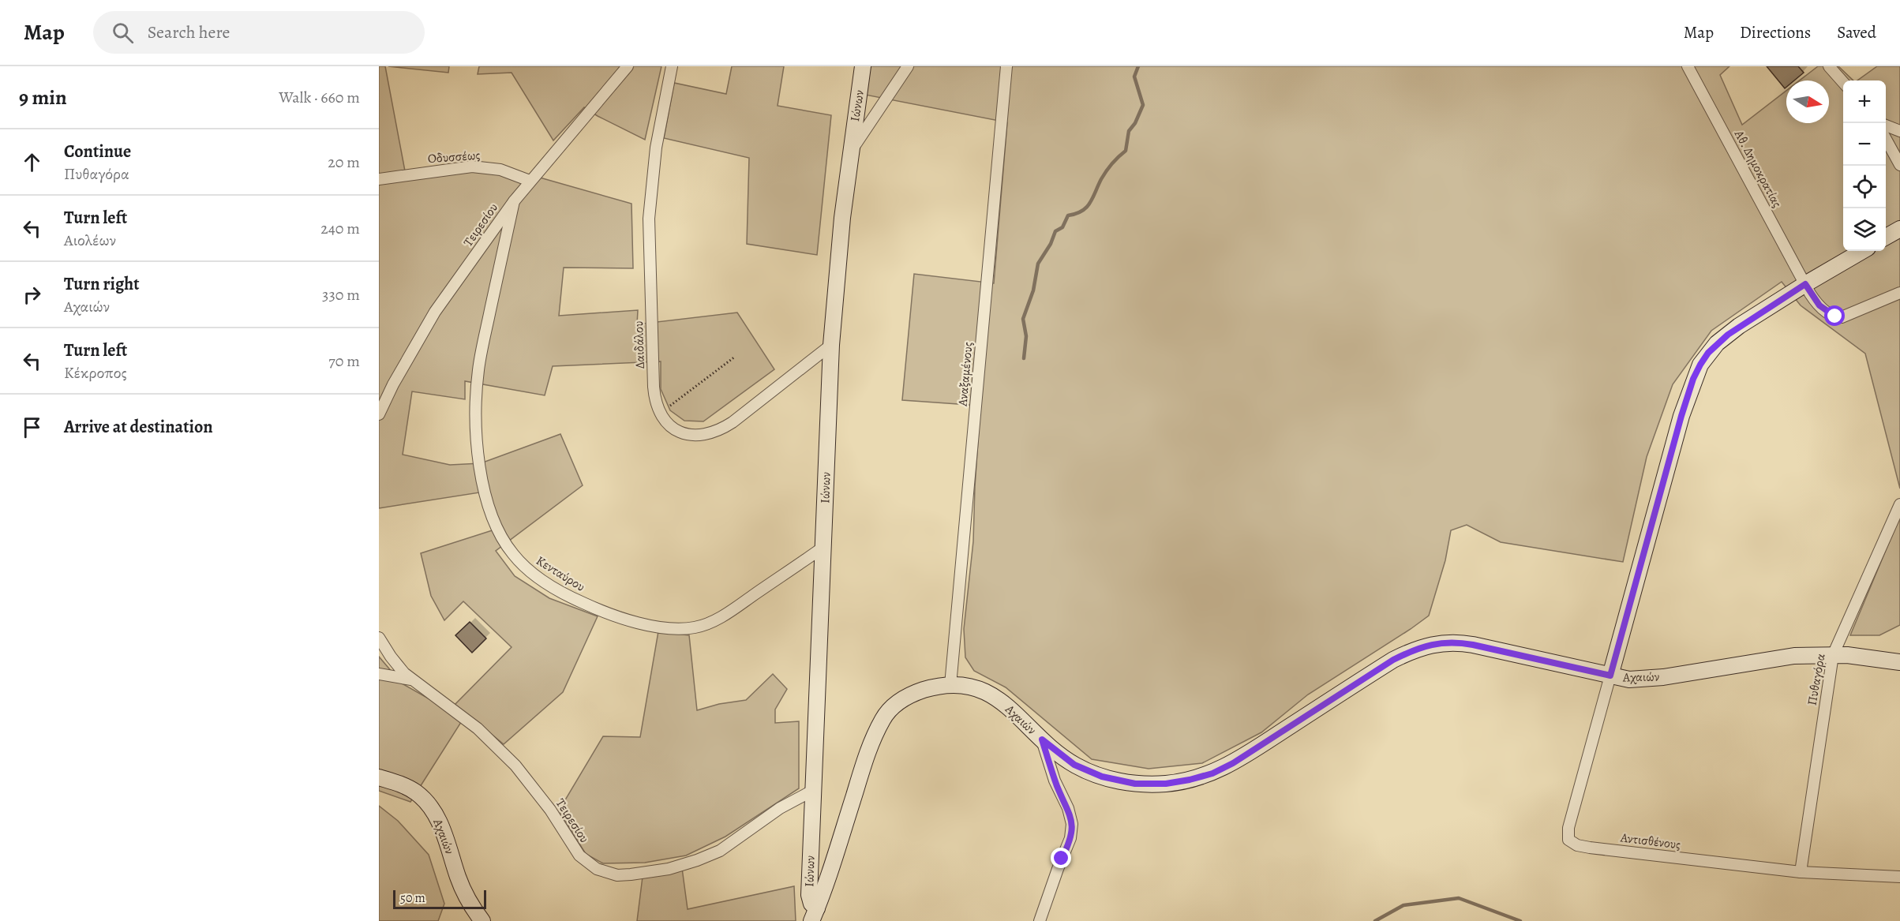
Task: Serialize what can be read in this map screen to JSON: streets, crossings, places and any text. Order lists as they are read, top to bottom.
{
  "streets": {
    "main road": ["Ιώνων", "Αχαιών"],
    "street": [
      "Οδυσσέως",
      "Αθ. Δημοκρατίας",
      "Τειρεσίου",
      "Δαιδάλου",
      "Αναξαμένους",
      "Κενταύρου",
      "Πυθαγόρα",
      "Αντισθένους"
    ]
  },
  "crossings": [
    ["Ιώνων", "Τειρεσίου"],
    ["Ιώνων", "Δαιδάλου"],
    ["Ιώνων", "Κενταύρου"],
    ["Ιώνων", "Αχαιών"],
    ["Οδυσσέως", "Τειρεσίου"],
    ["Τειρεσίου", "Κενταύρου"],
    ["Αναξαμένους", "Αχαιών"],
    ["Αχαιών", "Πυθαγόρα"],
    ["Αχαιών", "Αντισθένους"],
    ["Πυθαγόρα", "Αντισθένους"]
  ],
  "scale_bar": "50 m",
  "north": "right",
  "page": {
    "header": "Map",
    "search": "Search here",
    "nav": ["Map", "Directions", "Saved"],
    "heading": ["9 min", "Walk · 660 m"],
    "map_buttons": ["+", "−"],
    "list": [
      ["Continue", "Πυθαγόρα", "20 m"],
      ["Turn left", "Αιολέων", "240 m"],
      ["Turn right", "Αχαιών", "330 m"],
      ["Turn left", "Κέκροπος", "70 m"],
      "Arrive at destination"
    ],
    "scale": "50 m"
  }
}
